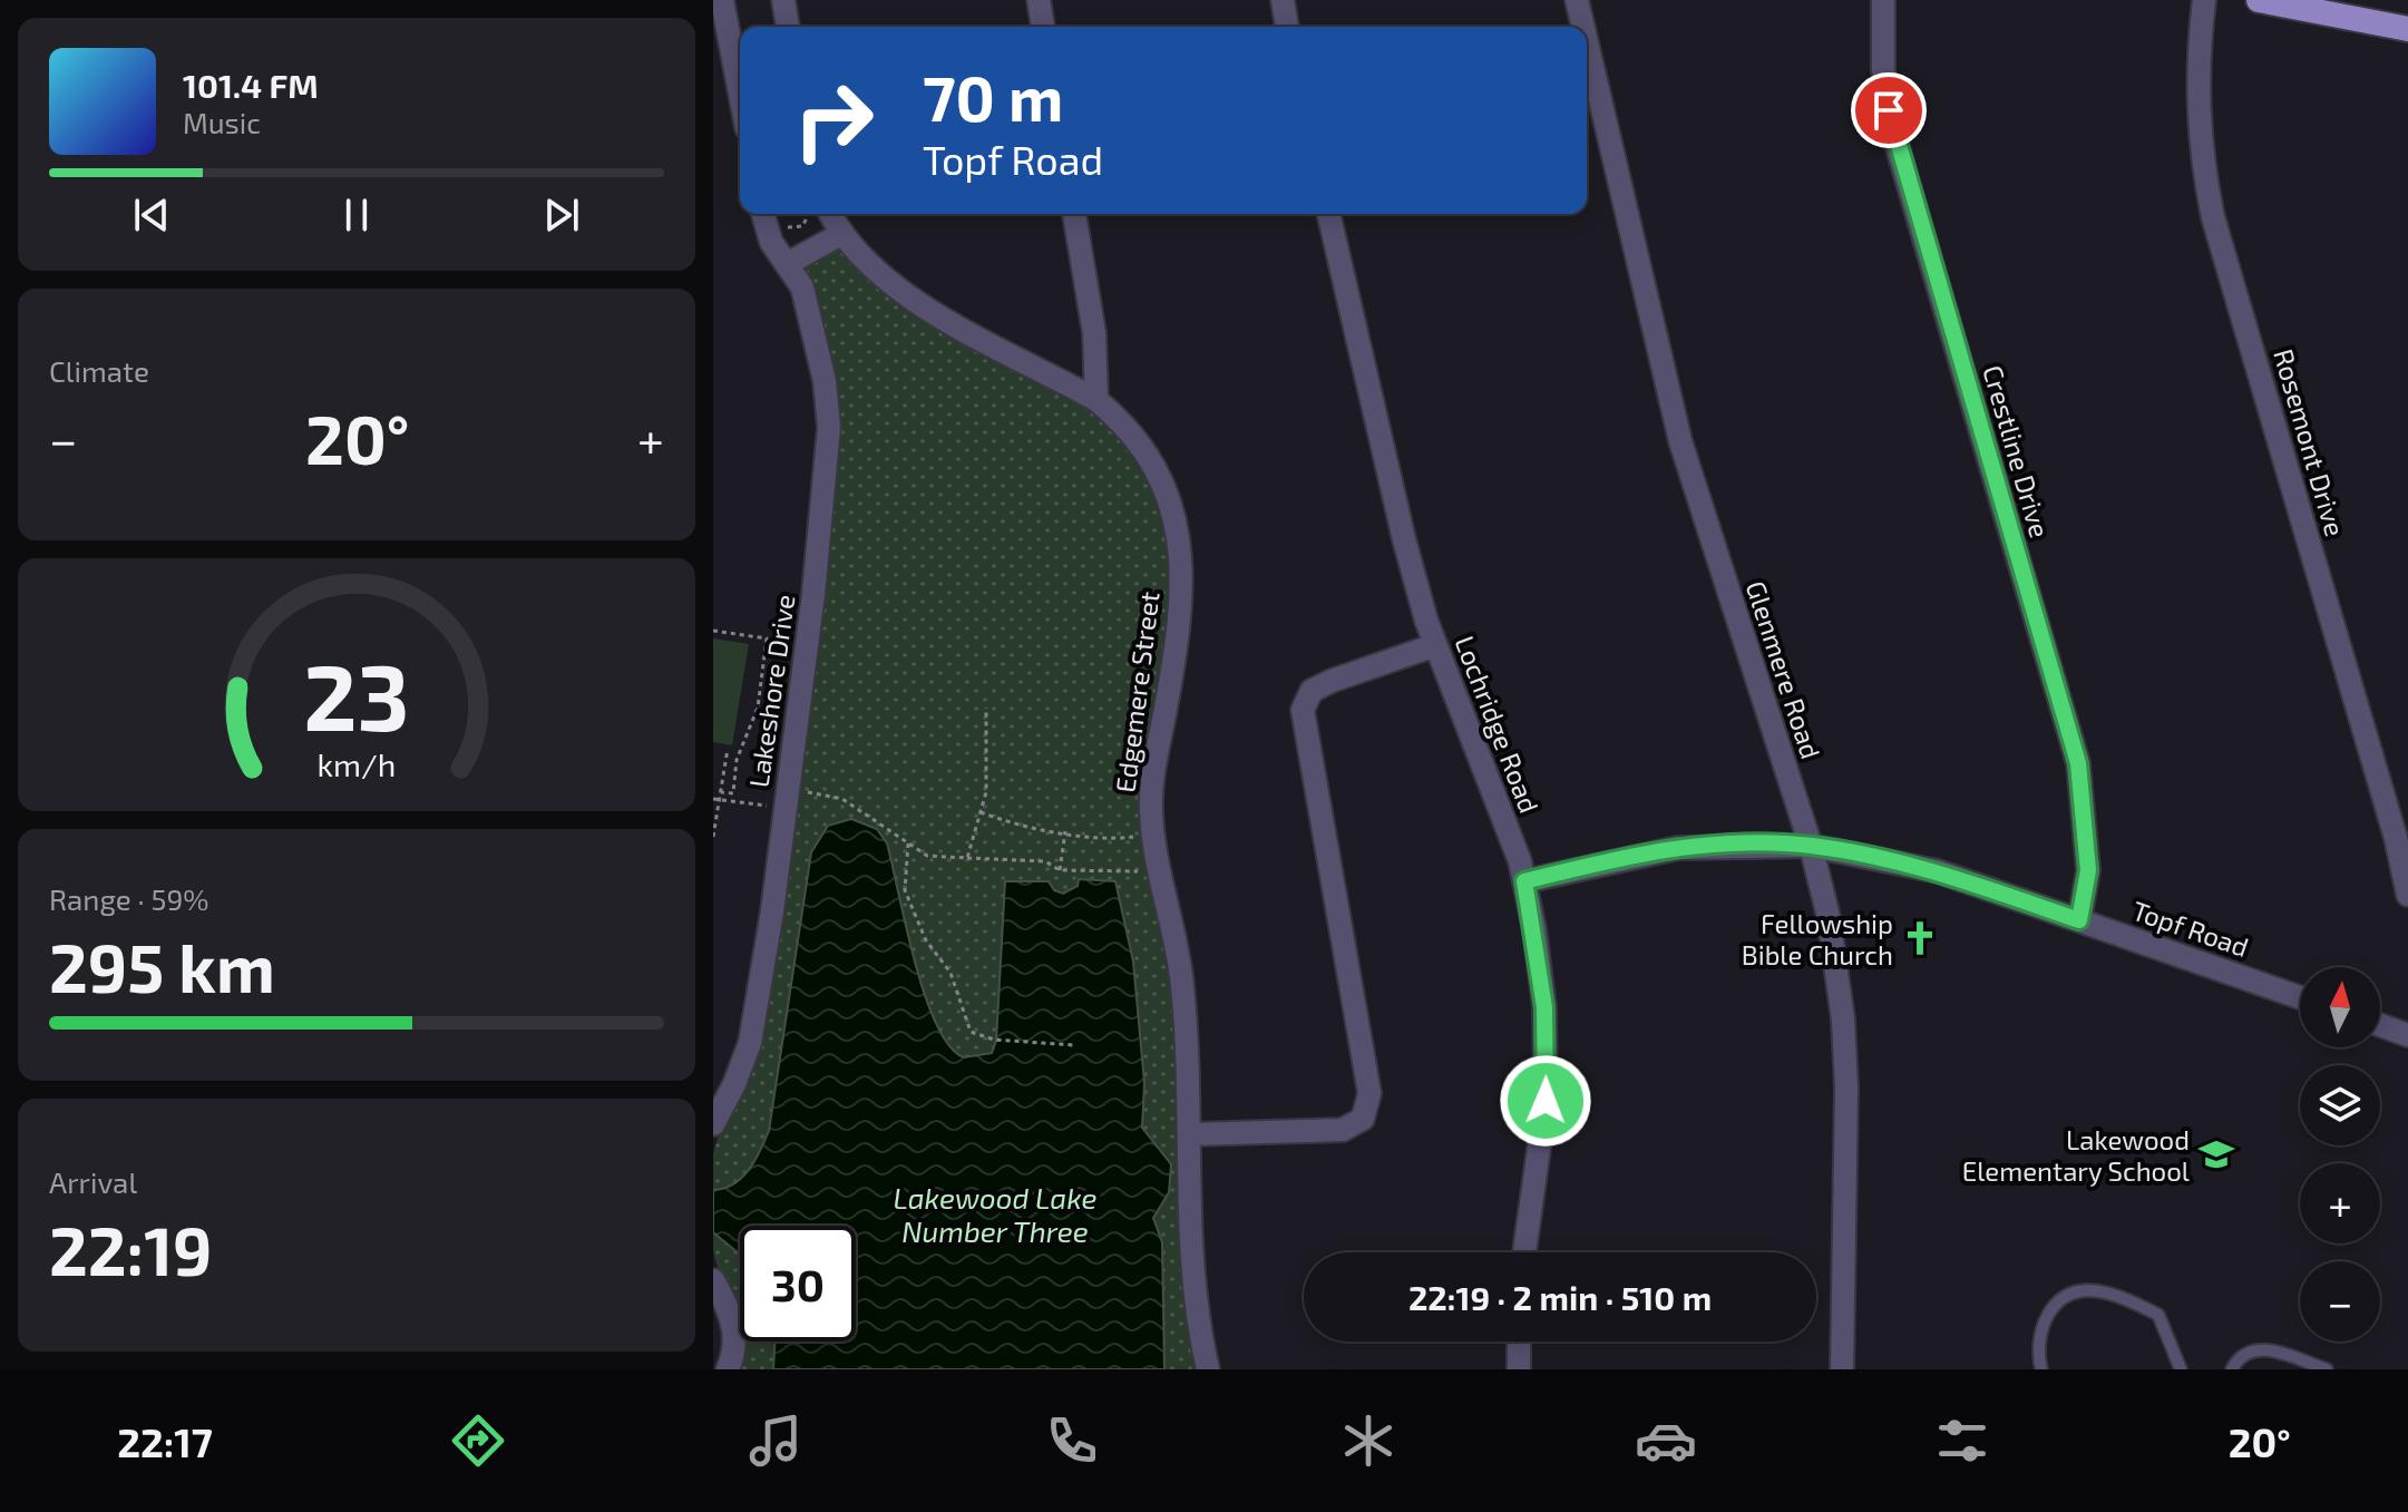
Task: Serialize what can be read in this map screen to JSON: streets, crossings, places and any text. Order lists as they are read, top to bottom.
{
  "streets": {
    "street": [
      "Rosemont Drive",
      "Crestline Drive",
      "Glenmere Road",
      "Lakeshore Drive",
      "Edgemere Street",
      "Lochridge Road",
      "Topf Road"
    ]
  },
  "crossings": [
    ["Crestline Drive", "Topf Road"],
    ["Glenmere Road", "Topf Road"],
    ["Lochridge Road", "Topf Road"]
  ],
  "water": ["Lakewood Lake Number Three"],
  "places": {
    "church": ["Fellowship Bible Church"],
    "school or university": ["Lakewood Elementary School"]
  },
  "north": "top",
  "page": {
    "turn": ["70 m", "Topf Road"],
    "song": ["101.4 FM", "Music"],
    "tile": [
      "Climate",
      ["Range · 59%", "295 km"],
      ["Arrival", "22:19"]
    ],
    "heat": ["−", "20°", "+"],
    "map_buttons": ["+", "−"],
    "limit": "30",
    "trip": "22:19 · 2 min · 510 m",
    "tabs": ["22:17", "20°"],
    "gauge": ["23", "km/h"]
  }
}
